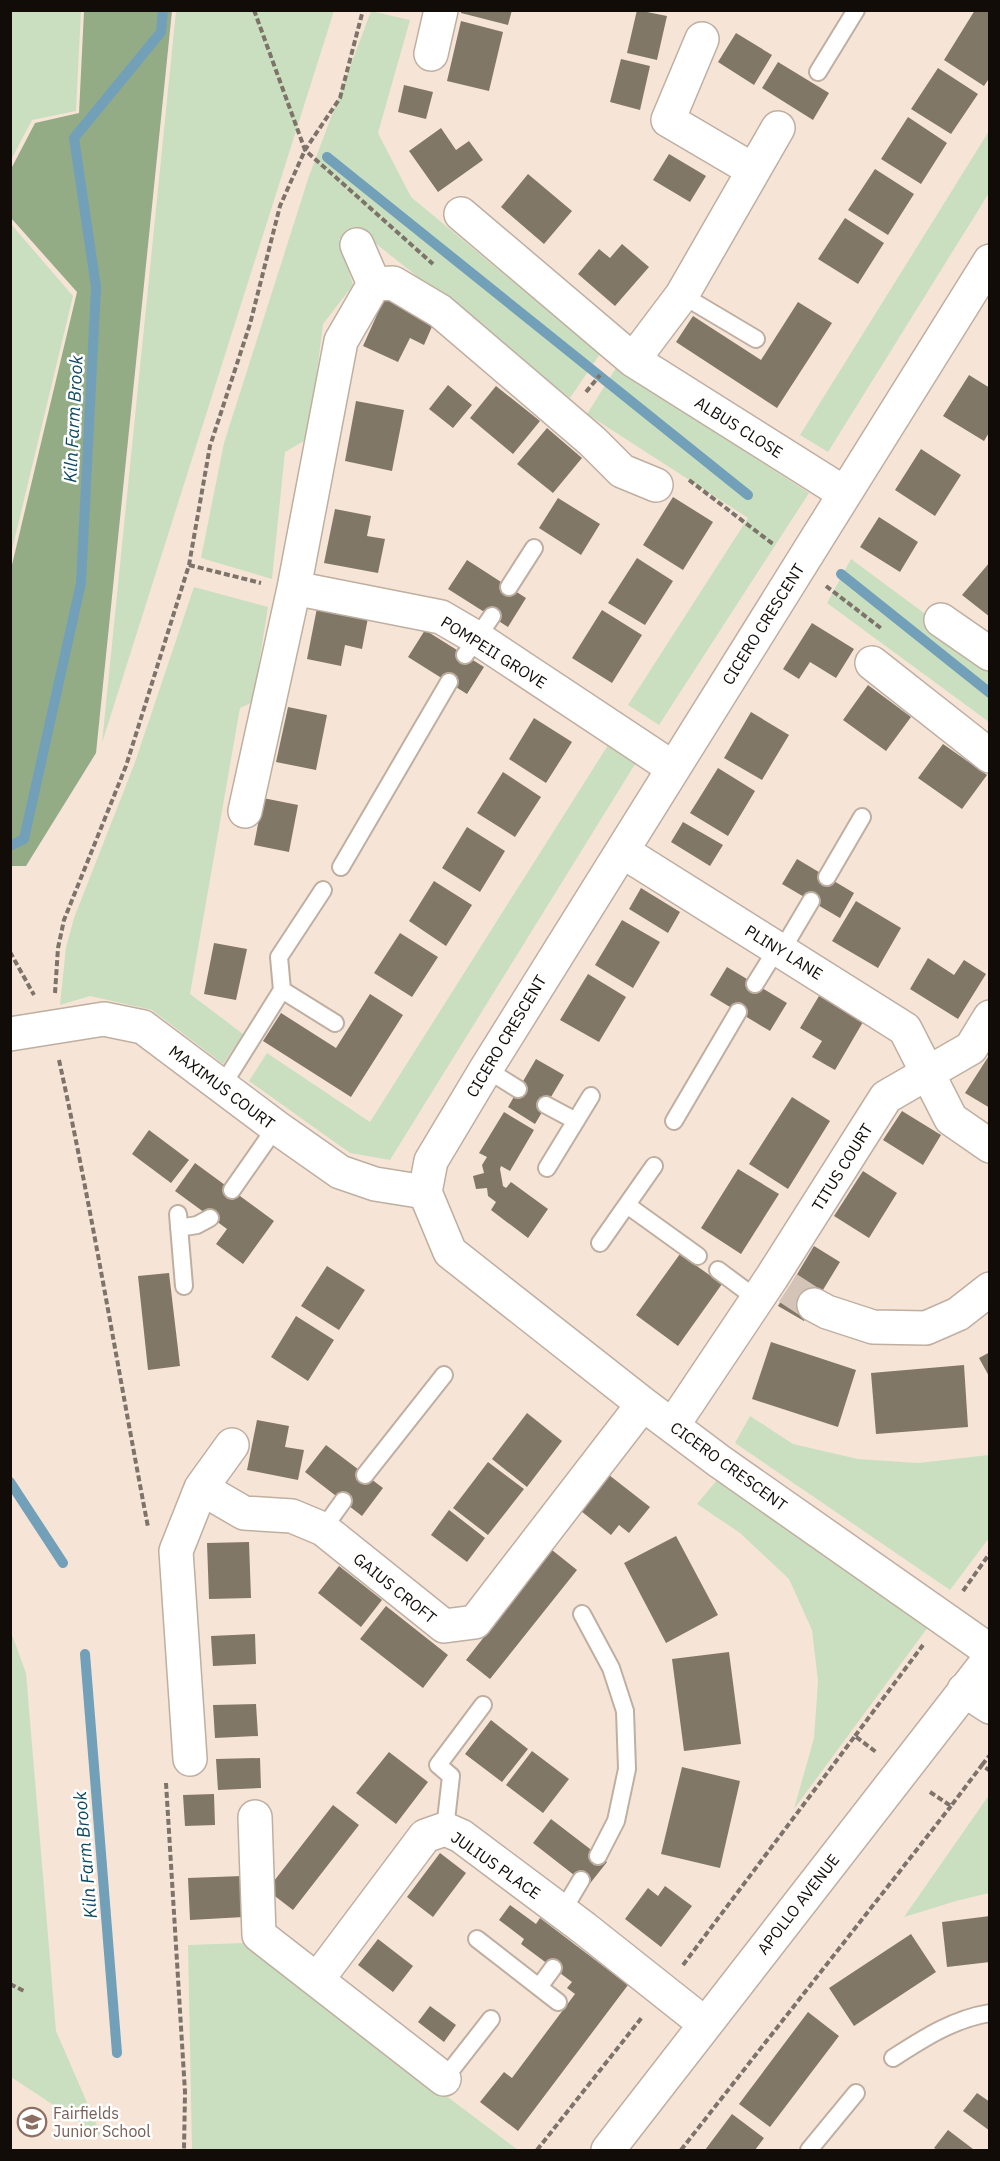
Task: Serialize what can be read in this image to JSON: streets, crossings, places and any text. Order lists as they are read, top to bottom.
{
  "streets": {
    "street": [
      "ALBUS CLOSE",
      "CICERO CRESCENT",
      "POMPEII GROVE",
      "PLINY LANE",
      "MAXIMUS COURT",
      "TITUS COURT",
      "GAIUS CROFT",
      "JULIUS PLACE",
      "APOLLO AVENUE"
    ]
  },
  "crossings": [
    ["ALBUS CLOSE", "CICERO CRESCENT"],
    ["CICERO CRESCENT", "POMPEII GROVE"],
    ["CICERO CRESCENT", "PLINY LANE"],
    ["CICERO CRESCENT", "MAXIMUS COURT"],
    ["CICERO CRESCENT", "TITUS COURT"],
    ["CICERO CRESCENT", "GAIUS CROFT"],
    ["PLINY LANE", "TITUS COURT"],
    ["JULIUS PLACE", "APOLLO AVENUE"]
  ],
  "water": ["Kiln Farm Brook"],
  "places": {
    "school or university": ["Fairfields Junior School"]
  }
}
